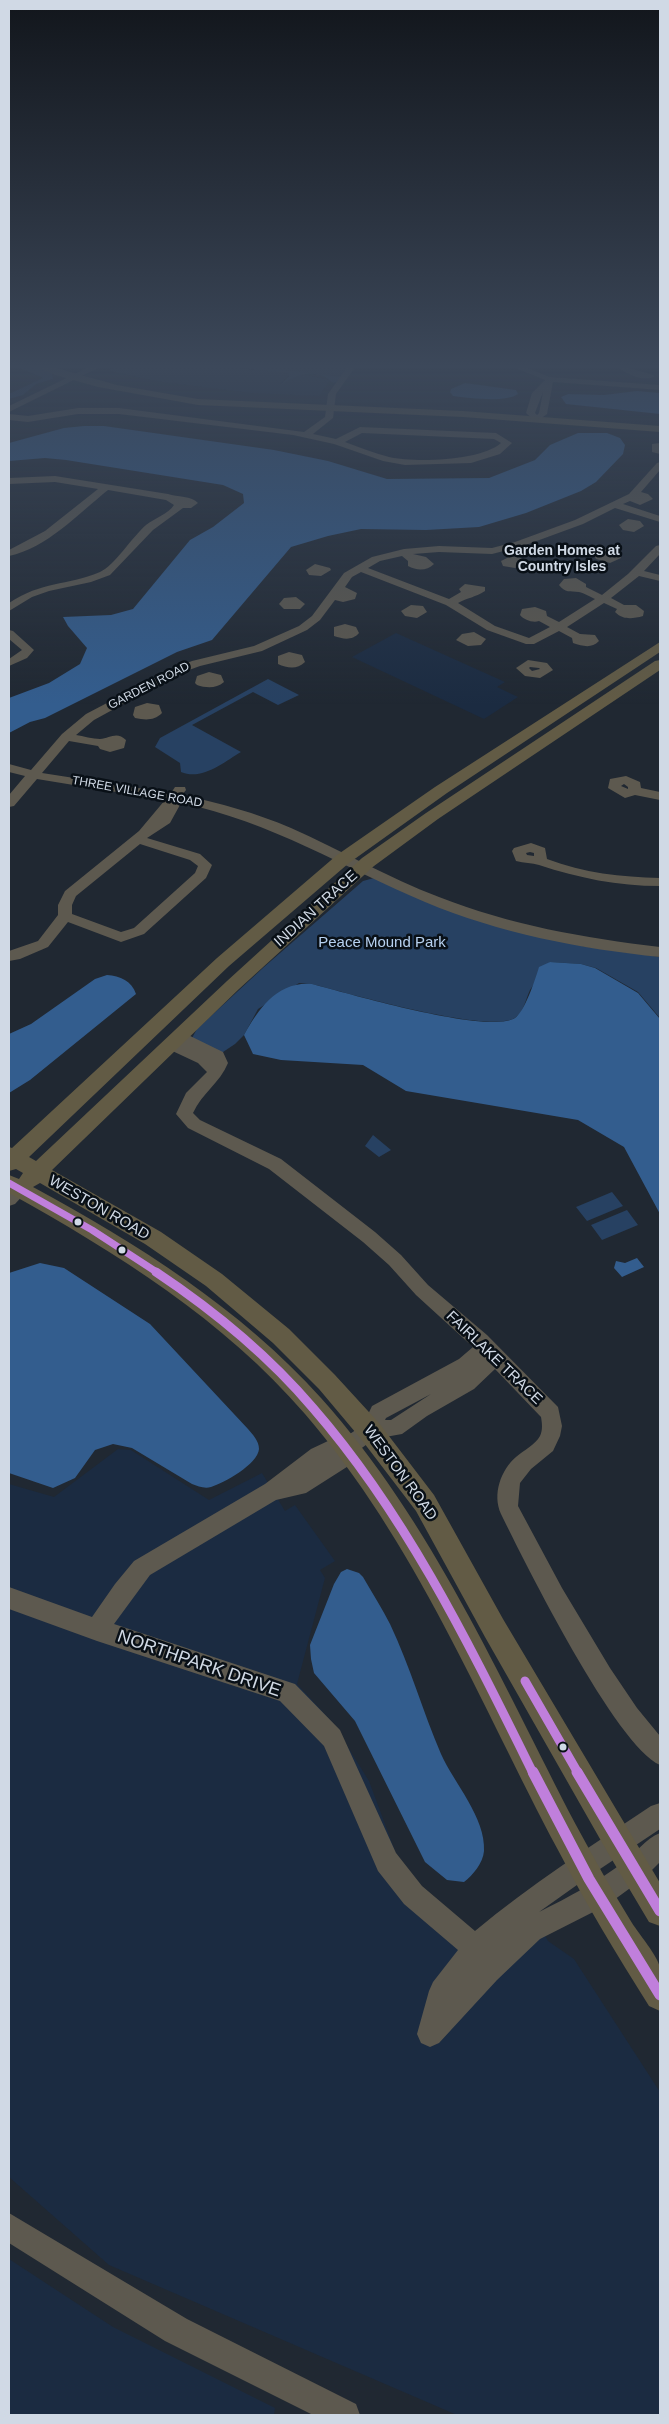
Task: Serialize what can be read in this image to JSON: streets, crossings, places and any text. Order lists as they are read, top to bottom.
{
  "streets": {
    "main road": ["INDIAN TRACE", "WESTON ROAD"],
    "street": [
      "GARDEN ROAD",
      "THREE VILLAGE ROAD",
      "FAIRLAKE TRACE",
      "NORTHPARK DRIVE"
    ]
  },
  "crossings": [
    ["GARDEN ROAD", "THREE VILLAGE ROAD"],
    ["THREE VILLAGE ROAD", "INDIAN TRACE"],
    ["INDIAN TRACE", "WESTON ROAD"],
    ["INDIAN TRACE", "FAIRLAKE TRACE"]
  ],
  "districts": ["Garden Homes at Country Isles"],
  "parks": ["Peace Mound Park"]
}
